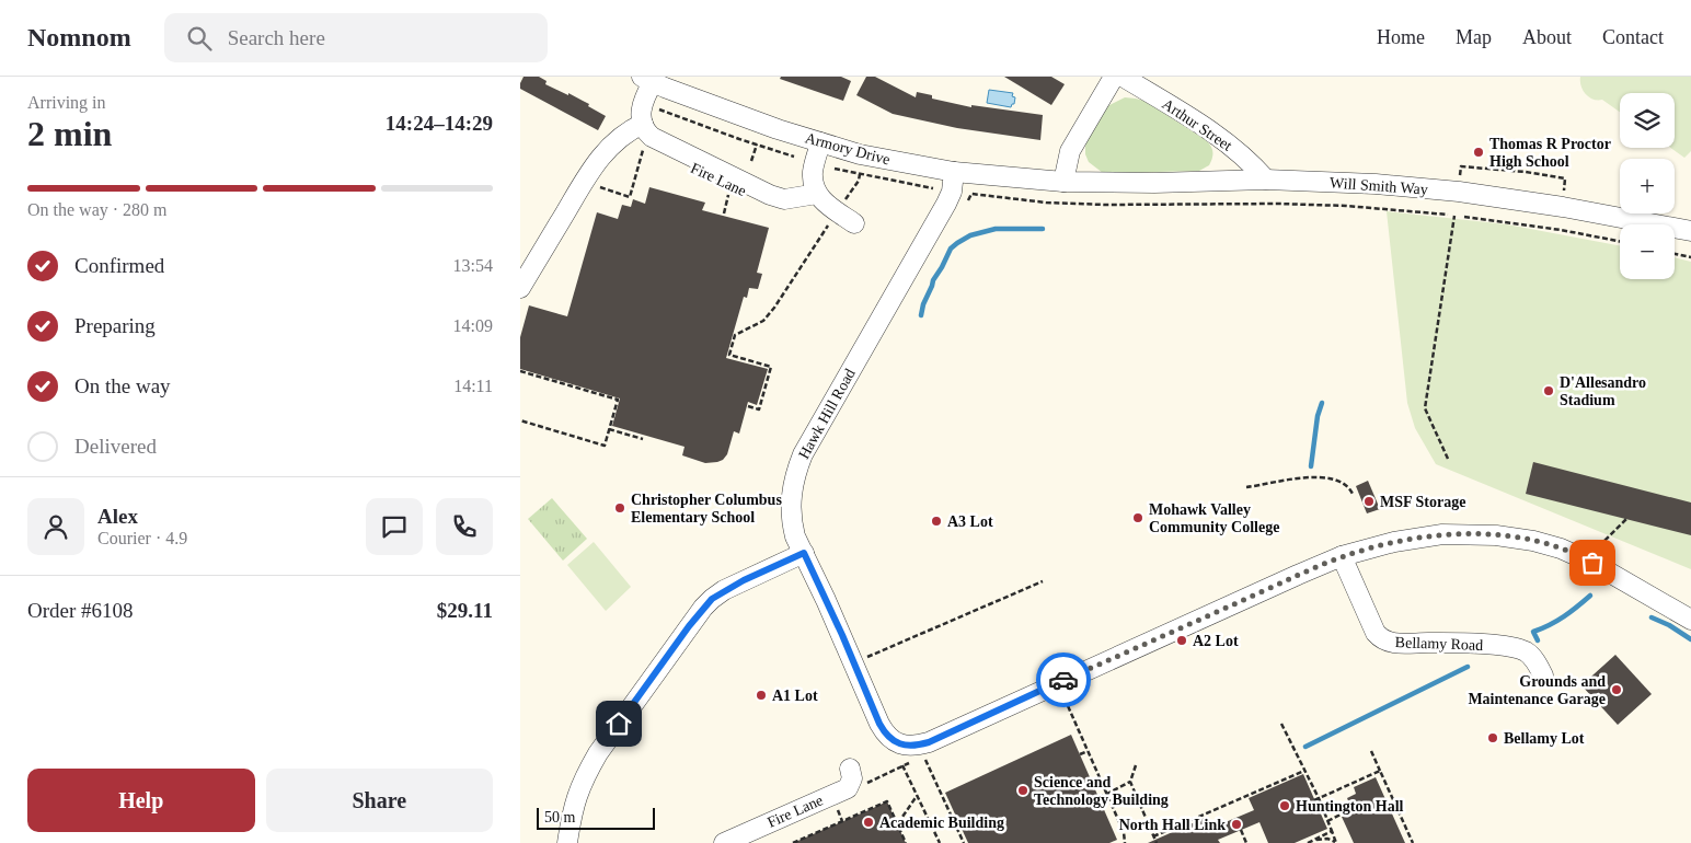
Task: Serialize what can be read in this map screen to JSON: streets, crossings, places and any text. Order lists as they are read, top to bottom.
{
  "streets": {
    "street": [
      "Arthur Street",
      "Armory Drive",
      "Fire Lane",
      "Will Smith Way",
      "Hawk Hill Road",
      "Bellamy Road"
    ]
  },
  "crossings": [
    ["Arthur Street", "Will Smith Way"],
    ["Armory Drive", "Will Smith Way"],
    ["Armory Drive", "Hawk Hill Road"]
  ],
  "places": [
    "Thomas R Proctor High School",
    "D'Allesandro Stadium",
    "MSF Storage",
    "Christopher Columbus Elementary School",
    "Mohawk Valley Community College",
    "A3 Lot",
    "A2 Lot",
    "Grounds and Maintenance Garage",
    "A1 Lot",
    "Bellamy Lot",
    "Science and Technology Building",
    "Huntington Hall",
    "Academic Building",
    "North Hall Link"
  ],
  "scale_bar": "50 m",
  "page": {
    "header": "Nomnom",
    "search": "Search here",
    "nav": [
      "Home",
      "Map",
      "About",
      "Contact"
    ],
    "heading": ["2 min", "Arriving in", "14:24–14:29"],
    "panel": [
      "Alex",
      "Courier · 4.9",
      "Order #6108",
      "$29.11"
    ],
    "map_buttons": ["+", "−"],
    "bar": "On the way · 280 m",
    "list": [
      ["Confirmed", "13:54"],
      ["Preparing", "14:09"],
      ["On the way", "14:11"],
      "Delivered"
    ],
    "buttons": ["Help", "Share"],
    "scale": "50 m"
  }
}
